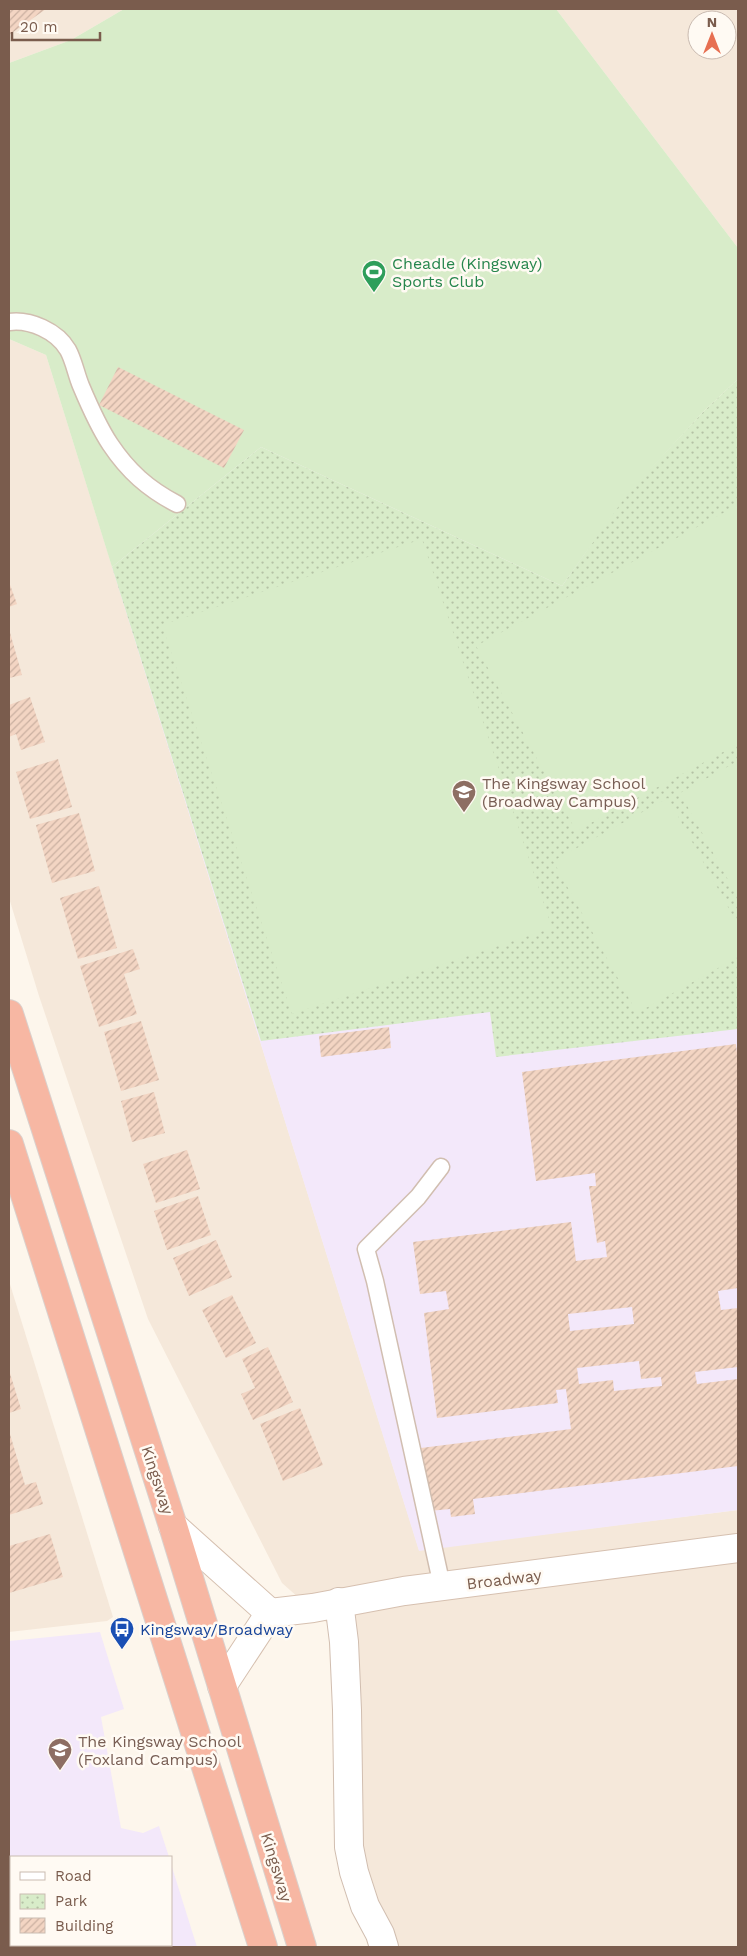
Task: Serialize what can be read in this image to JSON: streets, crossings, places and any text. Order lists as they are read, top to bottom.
{
  "streets": {
    "highway": ["Kingsway"],
    "street": ["Broadway"]
  },
  "places": {
    "sports": ["Cheadle (Kingsway) Sports Club"],
    "school or university": ["The Kingsway School (Broadway Campus)", "The Kingsway School (Foxland Campus)"],
    "bus stop": ["Kingsway/Broadway"]
  },
  "legend": ["Road", "Park", "Building"],
  "scale_bar": "20 m",
  "north": "top"
}
